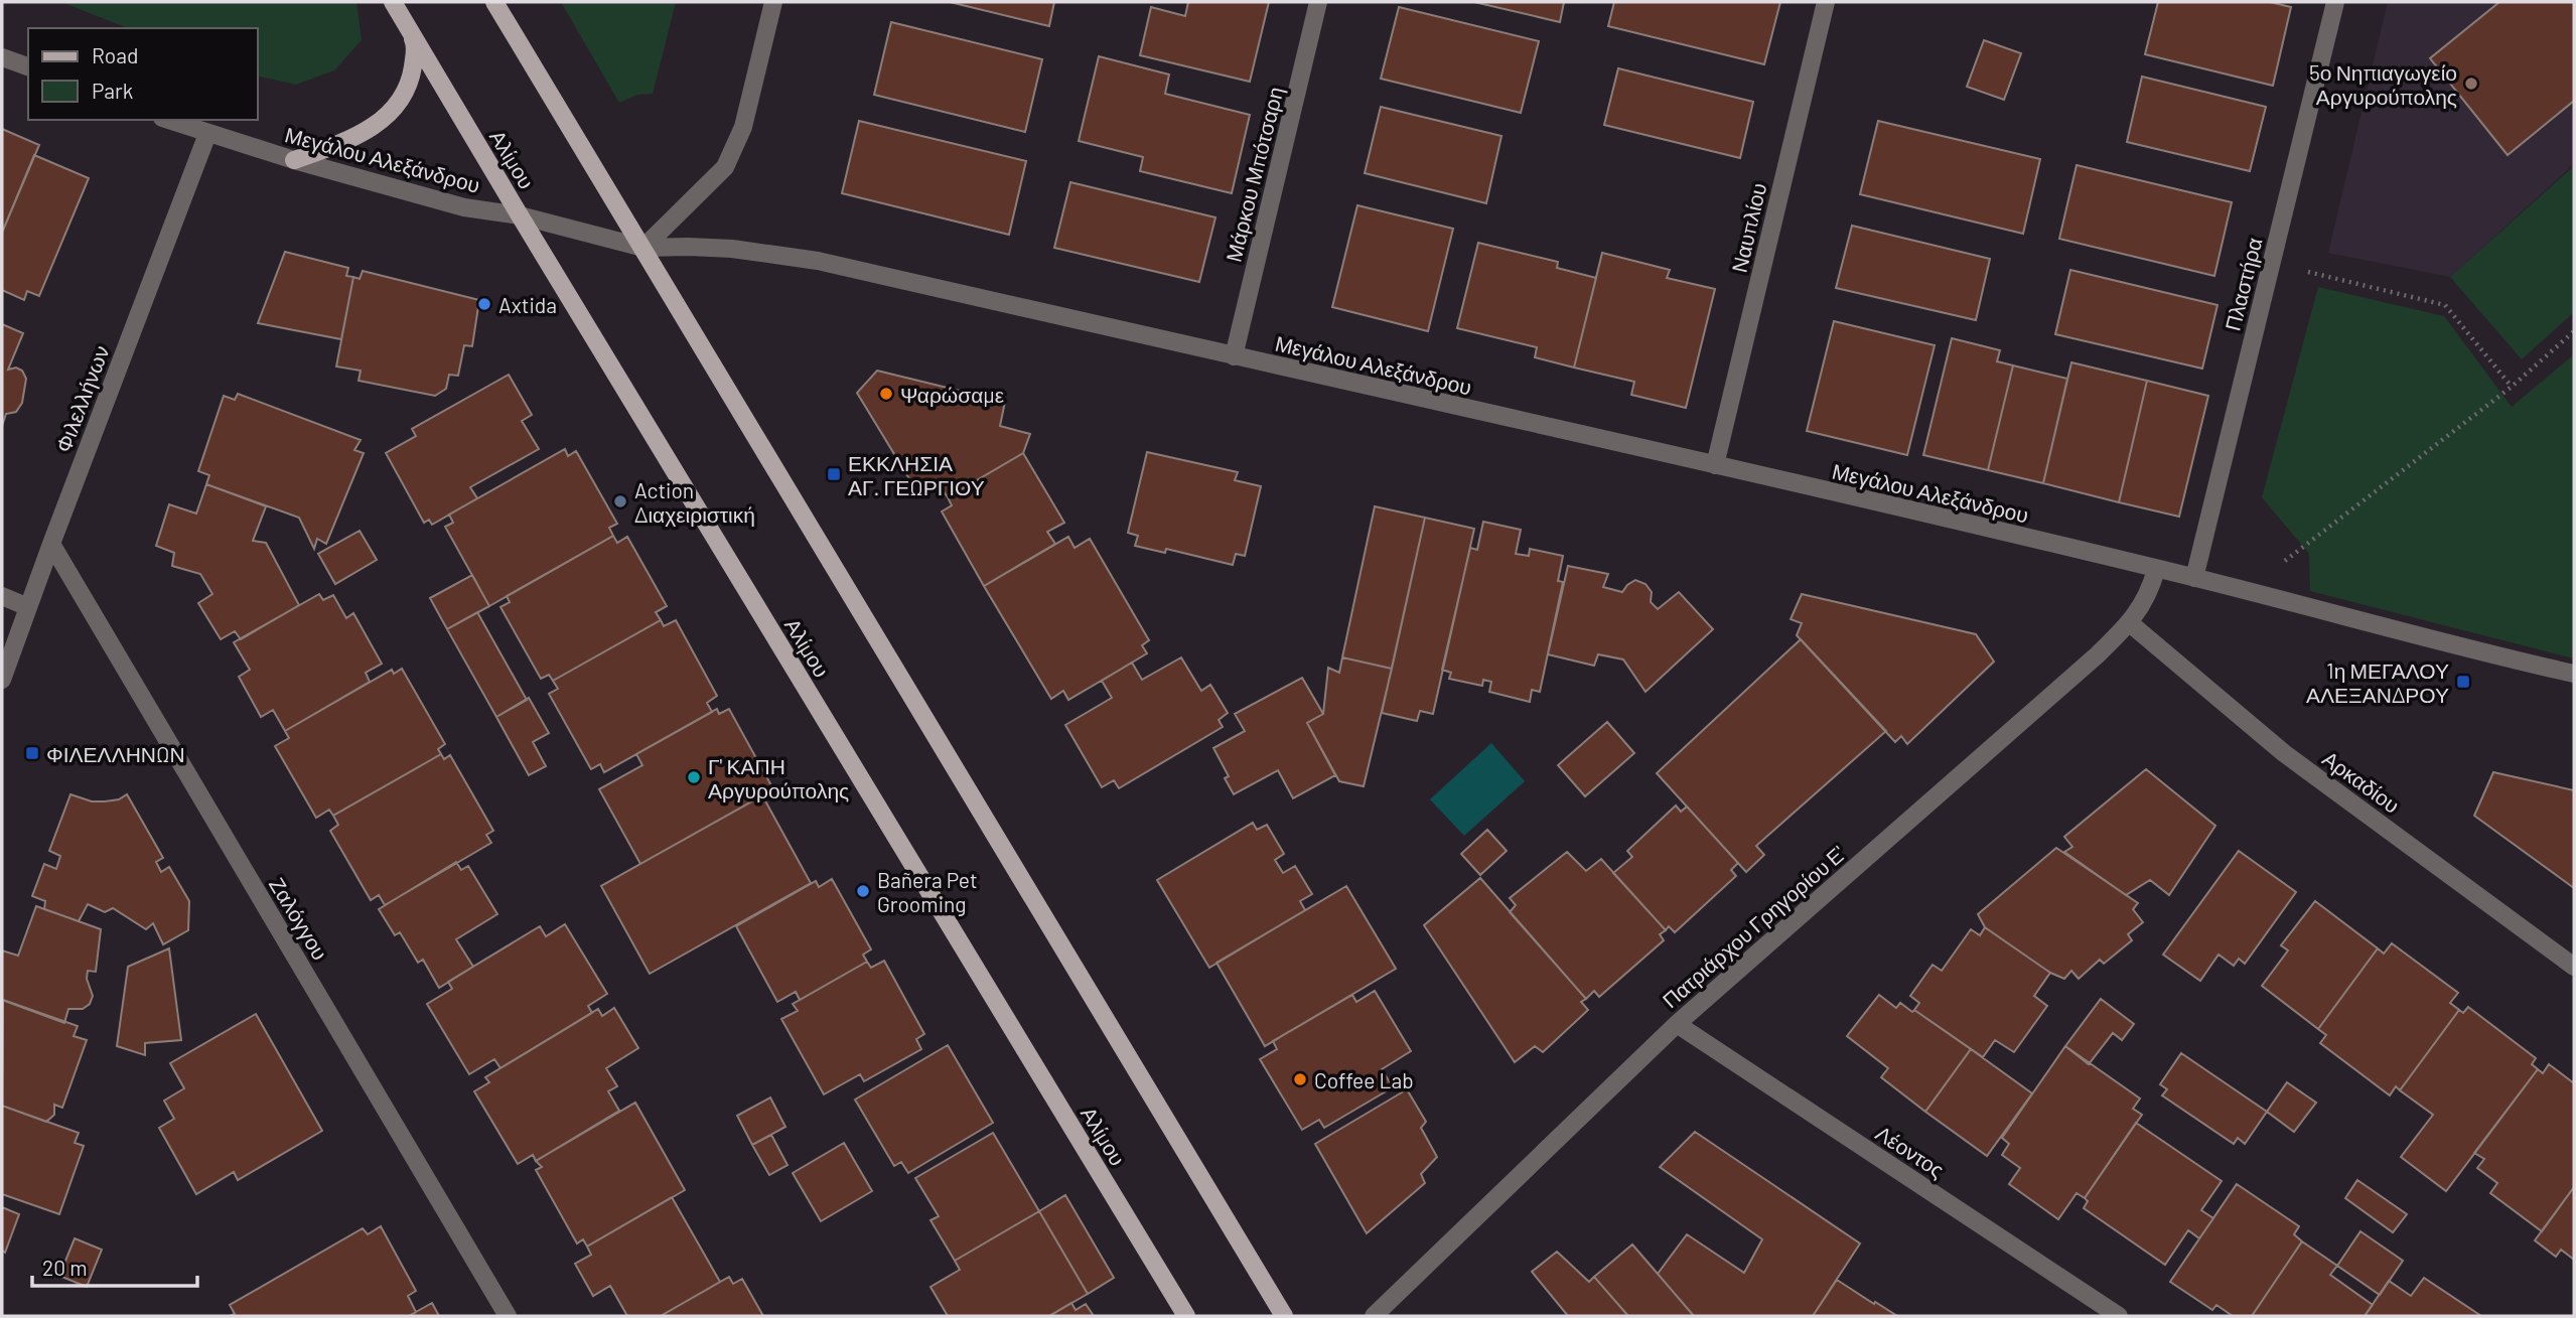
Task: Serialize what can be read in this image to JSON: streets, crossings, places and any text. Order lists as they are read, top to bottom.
{
  "streets": {
    "main road": ["Αλίμου"],
    "street": [
      "Μεγάλου Αλεξάνδρου",
      "Μάρκου Μπότσαρη",
      "Ναυπλίου",
      "Πλαστήρα",
      "Φιλελλήνων",
      "Αρκαδίου",
      "Ζαλόγγου",
      "Πατριάρχου Γρηγορίου Ε'",
      "Λέοντος"
    ]
  },
  "crossings": [
    ["Μεγάλου Αλεξάνδρου", "Αλίμου"],
    ["Μεγάλου Αλεξάνδρου", "Μάρκου Μπότσαρη"],
    ["Μεγάλου Αλεξάνδρου", "Ναυπλίου"],
    ["Μεγάλου Αλεξάνδρου", "Πλαστήρα"],
    ["Μεγάλου Αλεξάνδρου", "Φιλελλήνων"],
    ["Μεγάλου Αλεξάνδρου", "Πατριάρχου Γρηγορίου Ε'"],
    ["Φιλελλήνων", "Ζαλόγγου"],
    ["Αρκαδίου", "Πατριάρχου Γρηγορίου Ε'"],
    ["Πατριάρχου Γρηγορίου Ε'", "Λέοντος"]
  ],
  "places": {
    "other": [
      "5ο Νηπιαγωγείο Αργυρούπολης",
      "Axtida",
      "Ψαρώσαμε",
      "Action Διαχειριστική",
      "Γ' ΚΑΠΗ Αργυρούπολης",
      "Bañera Pet Grooming",
      "Coffee Lab"
    ],
    "transit": ["ΕΚΚΛΗΣΙΑ ΑΓ. ΓΕΩΡΓΙΟΥ", "1η ΜΕΓΑΛΟΥ ΑΛΕΞΑΝΔΡΟΥ", "ΦΙΛΕΛΛΗΝΩΝ"]
  },
  "legend": ["Road", "Park"],
  "scale_bar": "20 m"
}
